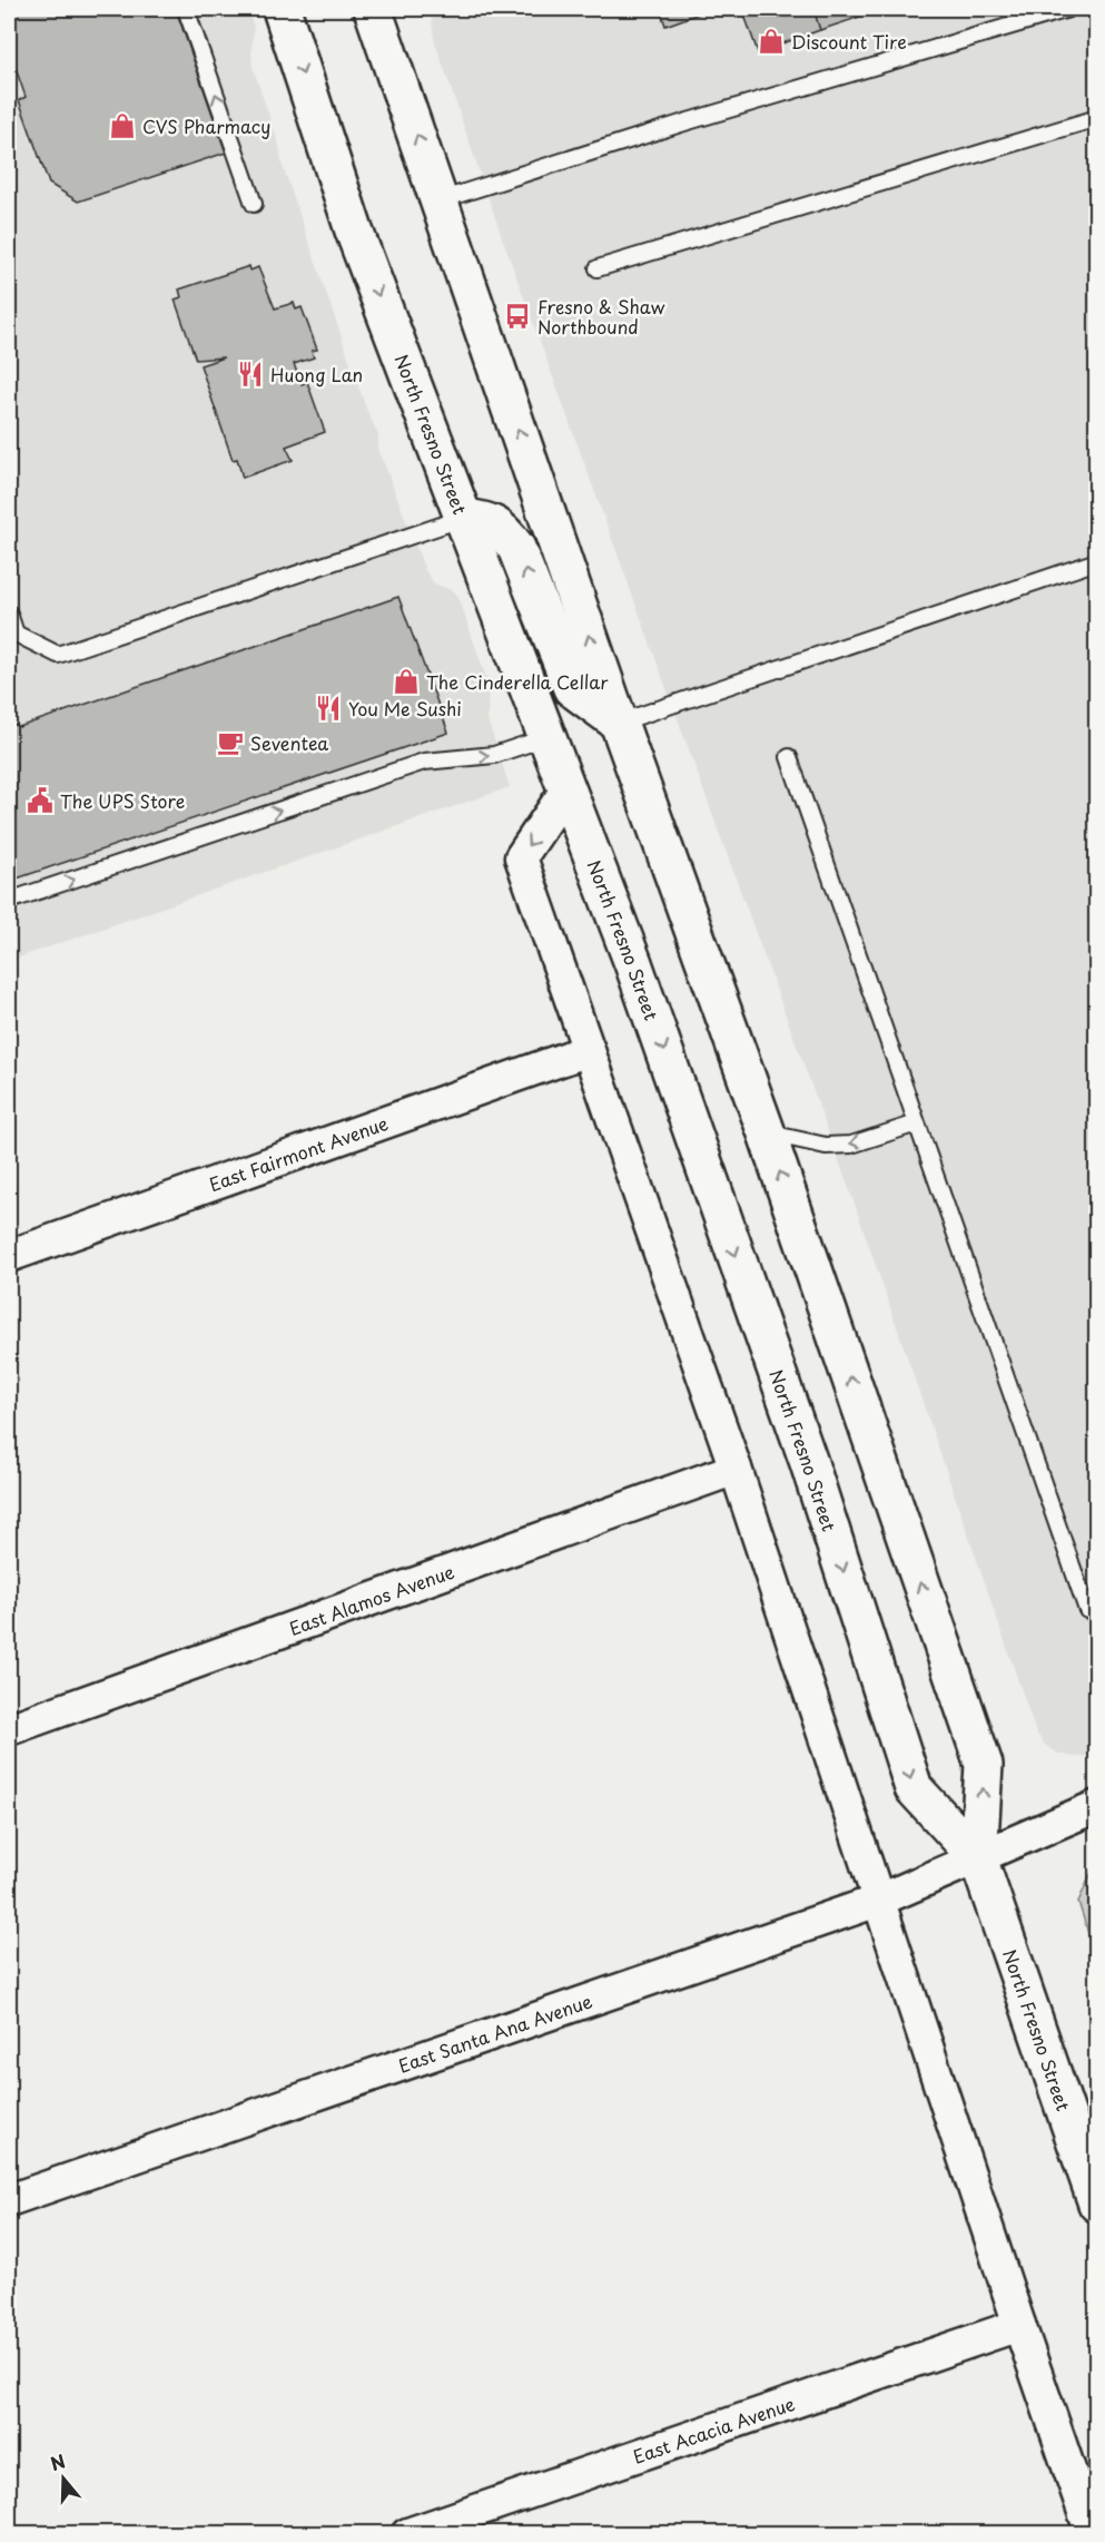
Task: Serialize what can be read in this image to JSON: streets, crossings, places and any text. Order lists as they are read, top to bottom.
{
  "streets": {
    "main road": ["North Fresno Street"],
    "street": [
      "East Fairmont Avenue",
      "East Alamos Avenue",
      "East Santa Ana Avenue",
      "East Acacia Avenue"
    ]
  },
  "crossings": [
    ["North Fresno Street", "East Santa Ana Avenue"]
  ],
  "places": {
    "shop": ["Discount Tire", "CVS Pharmacy", "The Cinderella Cellar"],
    "bus stop": ["Fresno & Shaw Northbound"],
    "restaurant": ["Huong Lan", "You Me Sushi"],
    "cafe": ["Seventea"],
    "public building": ["The UPS Store"]
  },
  "north": "top"
}
